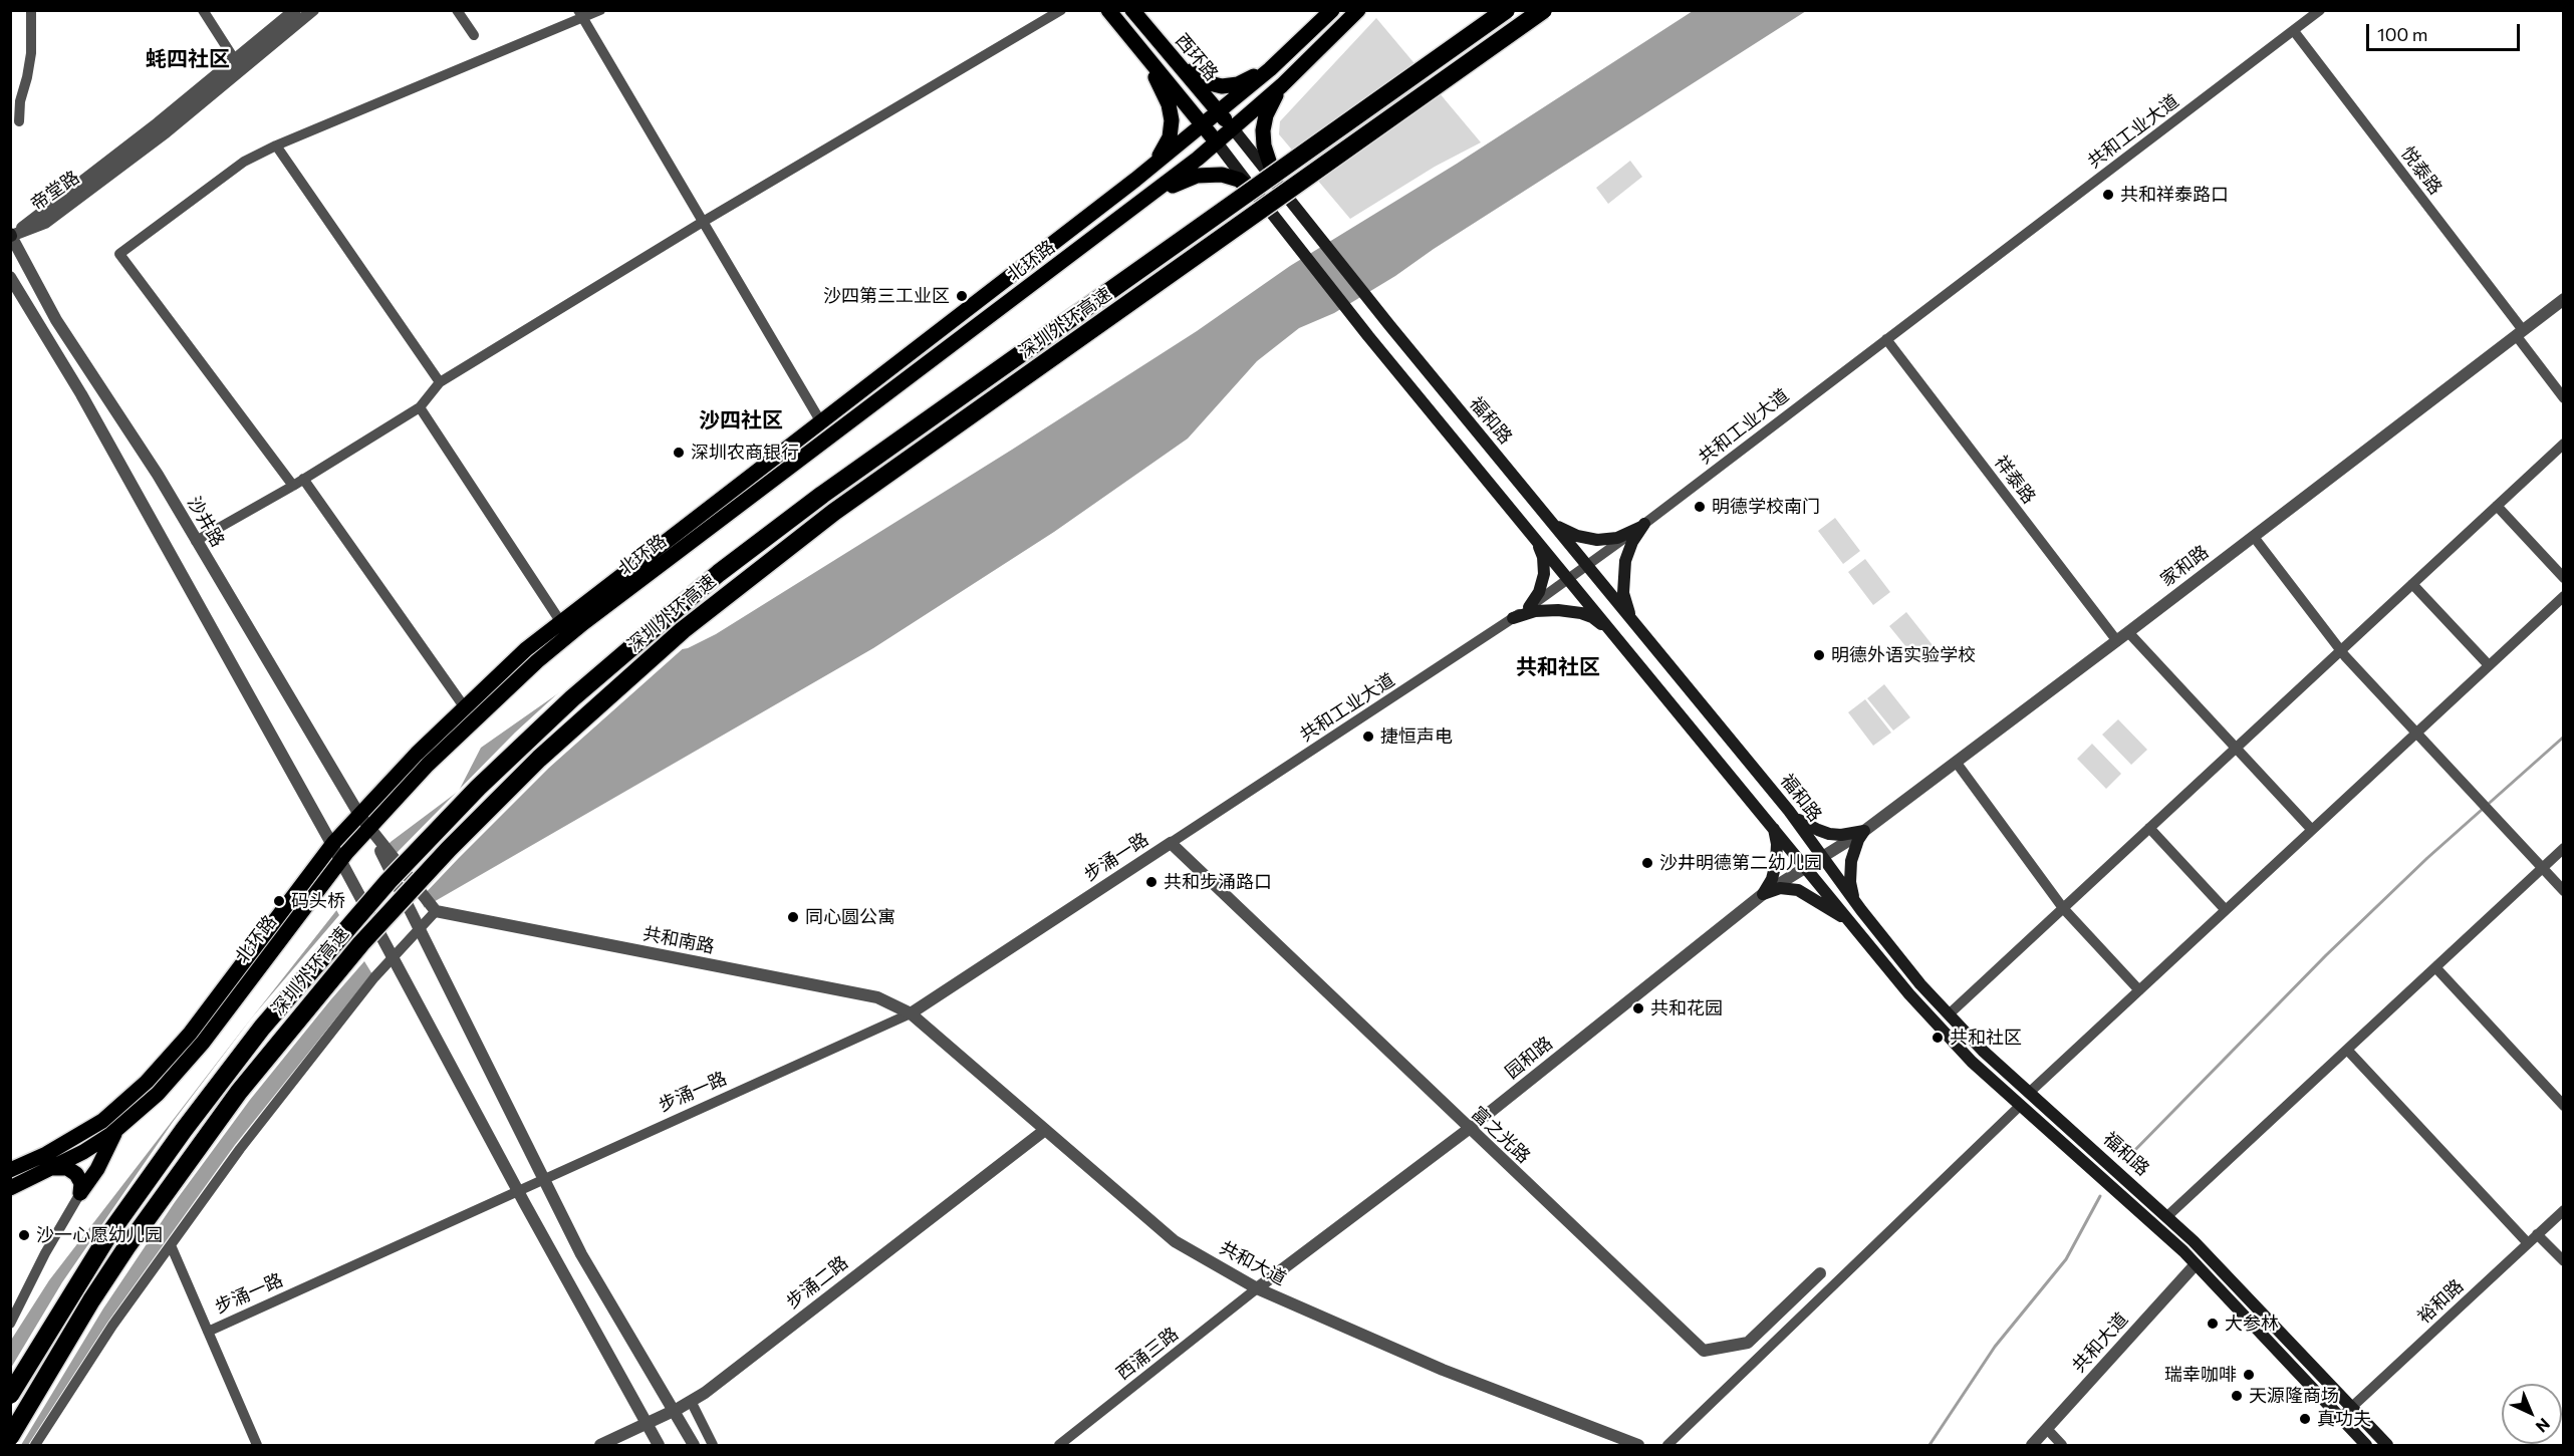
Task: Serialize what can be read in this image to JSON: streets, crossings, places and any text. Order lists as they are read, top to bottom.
{
  "streets": {
    "highway": ["深圳外环高速"],
    "main road": ["西环路", "北环路", "福和路"],
    "street": [
      "共和工业大道",
      "悦泰路",
      "帝堂路",
      "祥泰路",
      "沙井路",
      "家和路",
      "步涌一路",
      "共和南路",
      "园和路",
      "富之光路",
      "共和大道",
      "步涌二路",
      "裕和路",
      "西涌三路"
    ]
  },
  "crossings": [
    ["西环路", "北环路"],
    ["西环路", "福和路"],
    ["共和工业大道", "悦泰路"],
    ["共和工业大道", "福和路"],
    ["共和工业大道", "祥泰路"],
    ["共和工业大道", "步涌一路"],
    ["共和工业大道", "富之光路"],
    ["悦泰路", "家和路"],
    ["帝堂路", "沙井路"],
    ["北环路", "福和路"],
    ["北环路", "沙井路"],
    ["福和路", "家和路"],
    ["福和路", "园和路"],
    ["福和路", "共和大道"],
    ["福和路", "裕和路"],
    ["祥泰路", "家和路"],
    ["家和路", "园和路"],
    ["步涌一路", "共和南路"],
    ["步涌一路", "富之光路"],
    ["步涌一路", "共和大道"],
    ["共和南路", "共和大道"],
    ["园和路", "富之光路"],
    ["园和路", "共和大道"],
    ["园和路", "西涌三路"],
    ["共和大道", "步涌二路"],
    ["共和大道", "西涌三路"]
  ],
  "districts": ["蚝四社区", "沙四社区", "共和社区"],
  "places": [
    "共和祥泰路口",
    "沙四第三工业区",
    "深圳农商银行",
    "明德学校南门",
    "明德外语实验学校",
    "捷恒声电",
    "沙井明德第二幼儿园",
    "共和步涌路口",
    "码头桥",
    "同心圆公寓",
    "共和花园",
    "共和社区",
    "沙一心愿幼儿园",
    "大参林",
    "瑞幸咖啡",
    "天源隆商场",
    "真功夫"
  ],
  "scale_bar": "100 m",
  "north": "bottom right"
}
